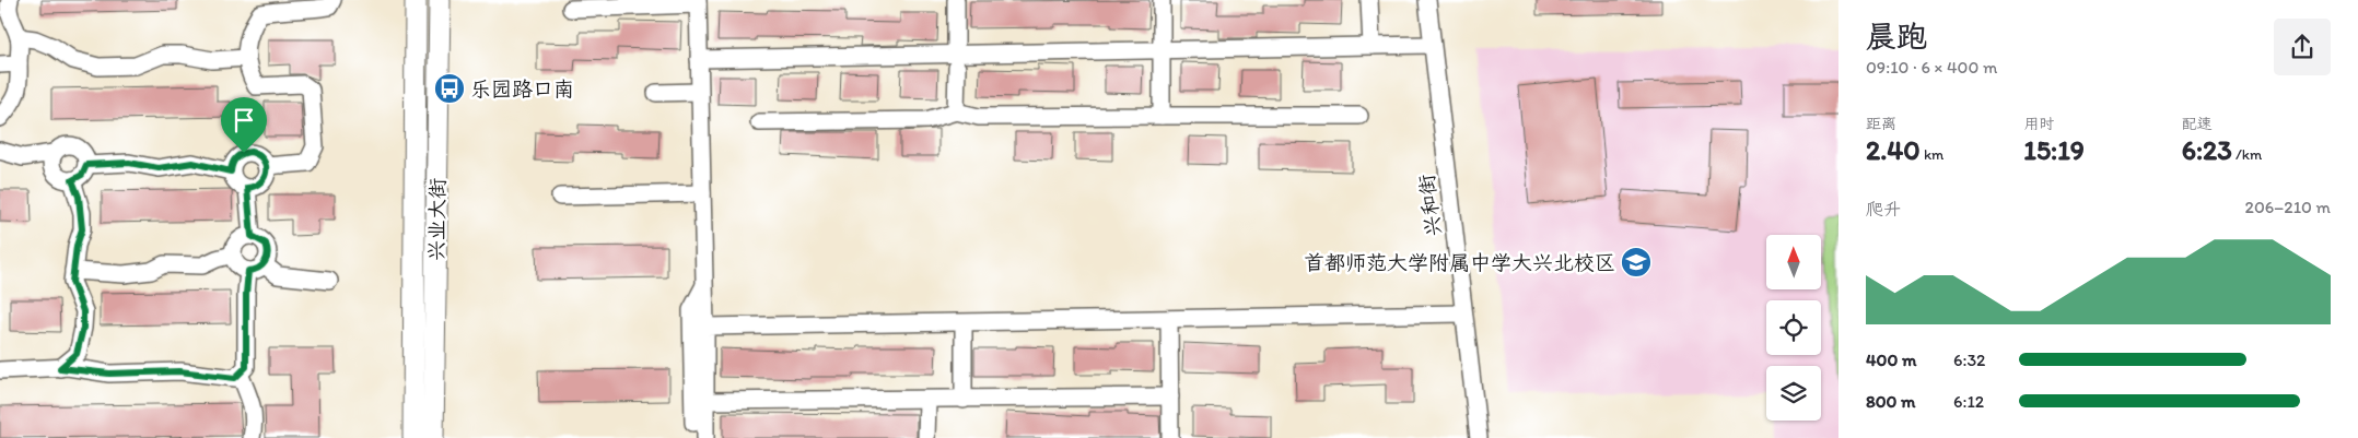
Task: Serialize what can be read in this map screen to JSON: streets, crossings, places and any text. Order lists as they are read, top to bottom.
{
  "streets": {
    "main road": ["兴业大街"],
    "street": ["兴和街"]
  },
  "places": {
    "bus stop": ["乐园路口南"],
    "school or university": ["首都师范大学附属中学大兴北校区"]
  },
  "north": "top",
  "page": {
    "heading": ["晨跑", "09:10 · 6 × 400 m"],
    "stats": [
      ["距离", "2.40 km"],
      ["用时", "15:19"],
      ["配速", "6:23 /km"]
    ],
    "chart": ["爬升", "206–210 m"],
    "list": [
      {
        "name": "400 m",
        "note": "6:32"
      },
      {
        "name": "800 m",
        "note": "6:12"
      }
    ]
  }
}
